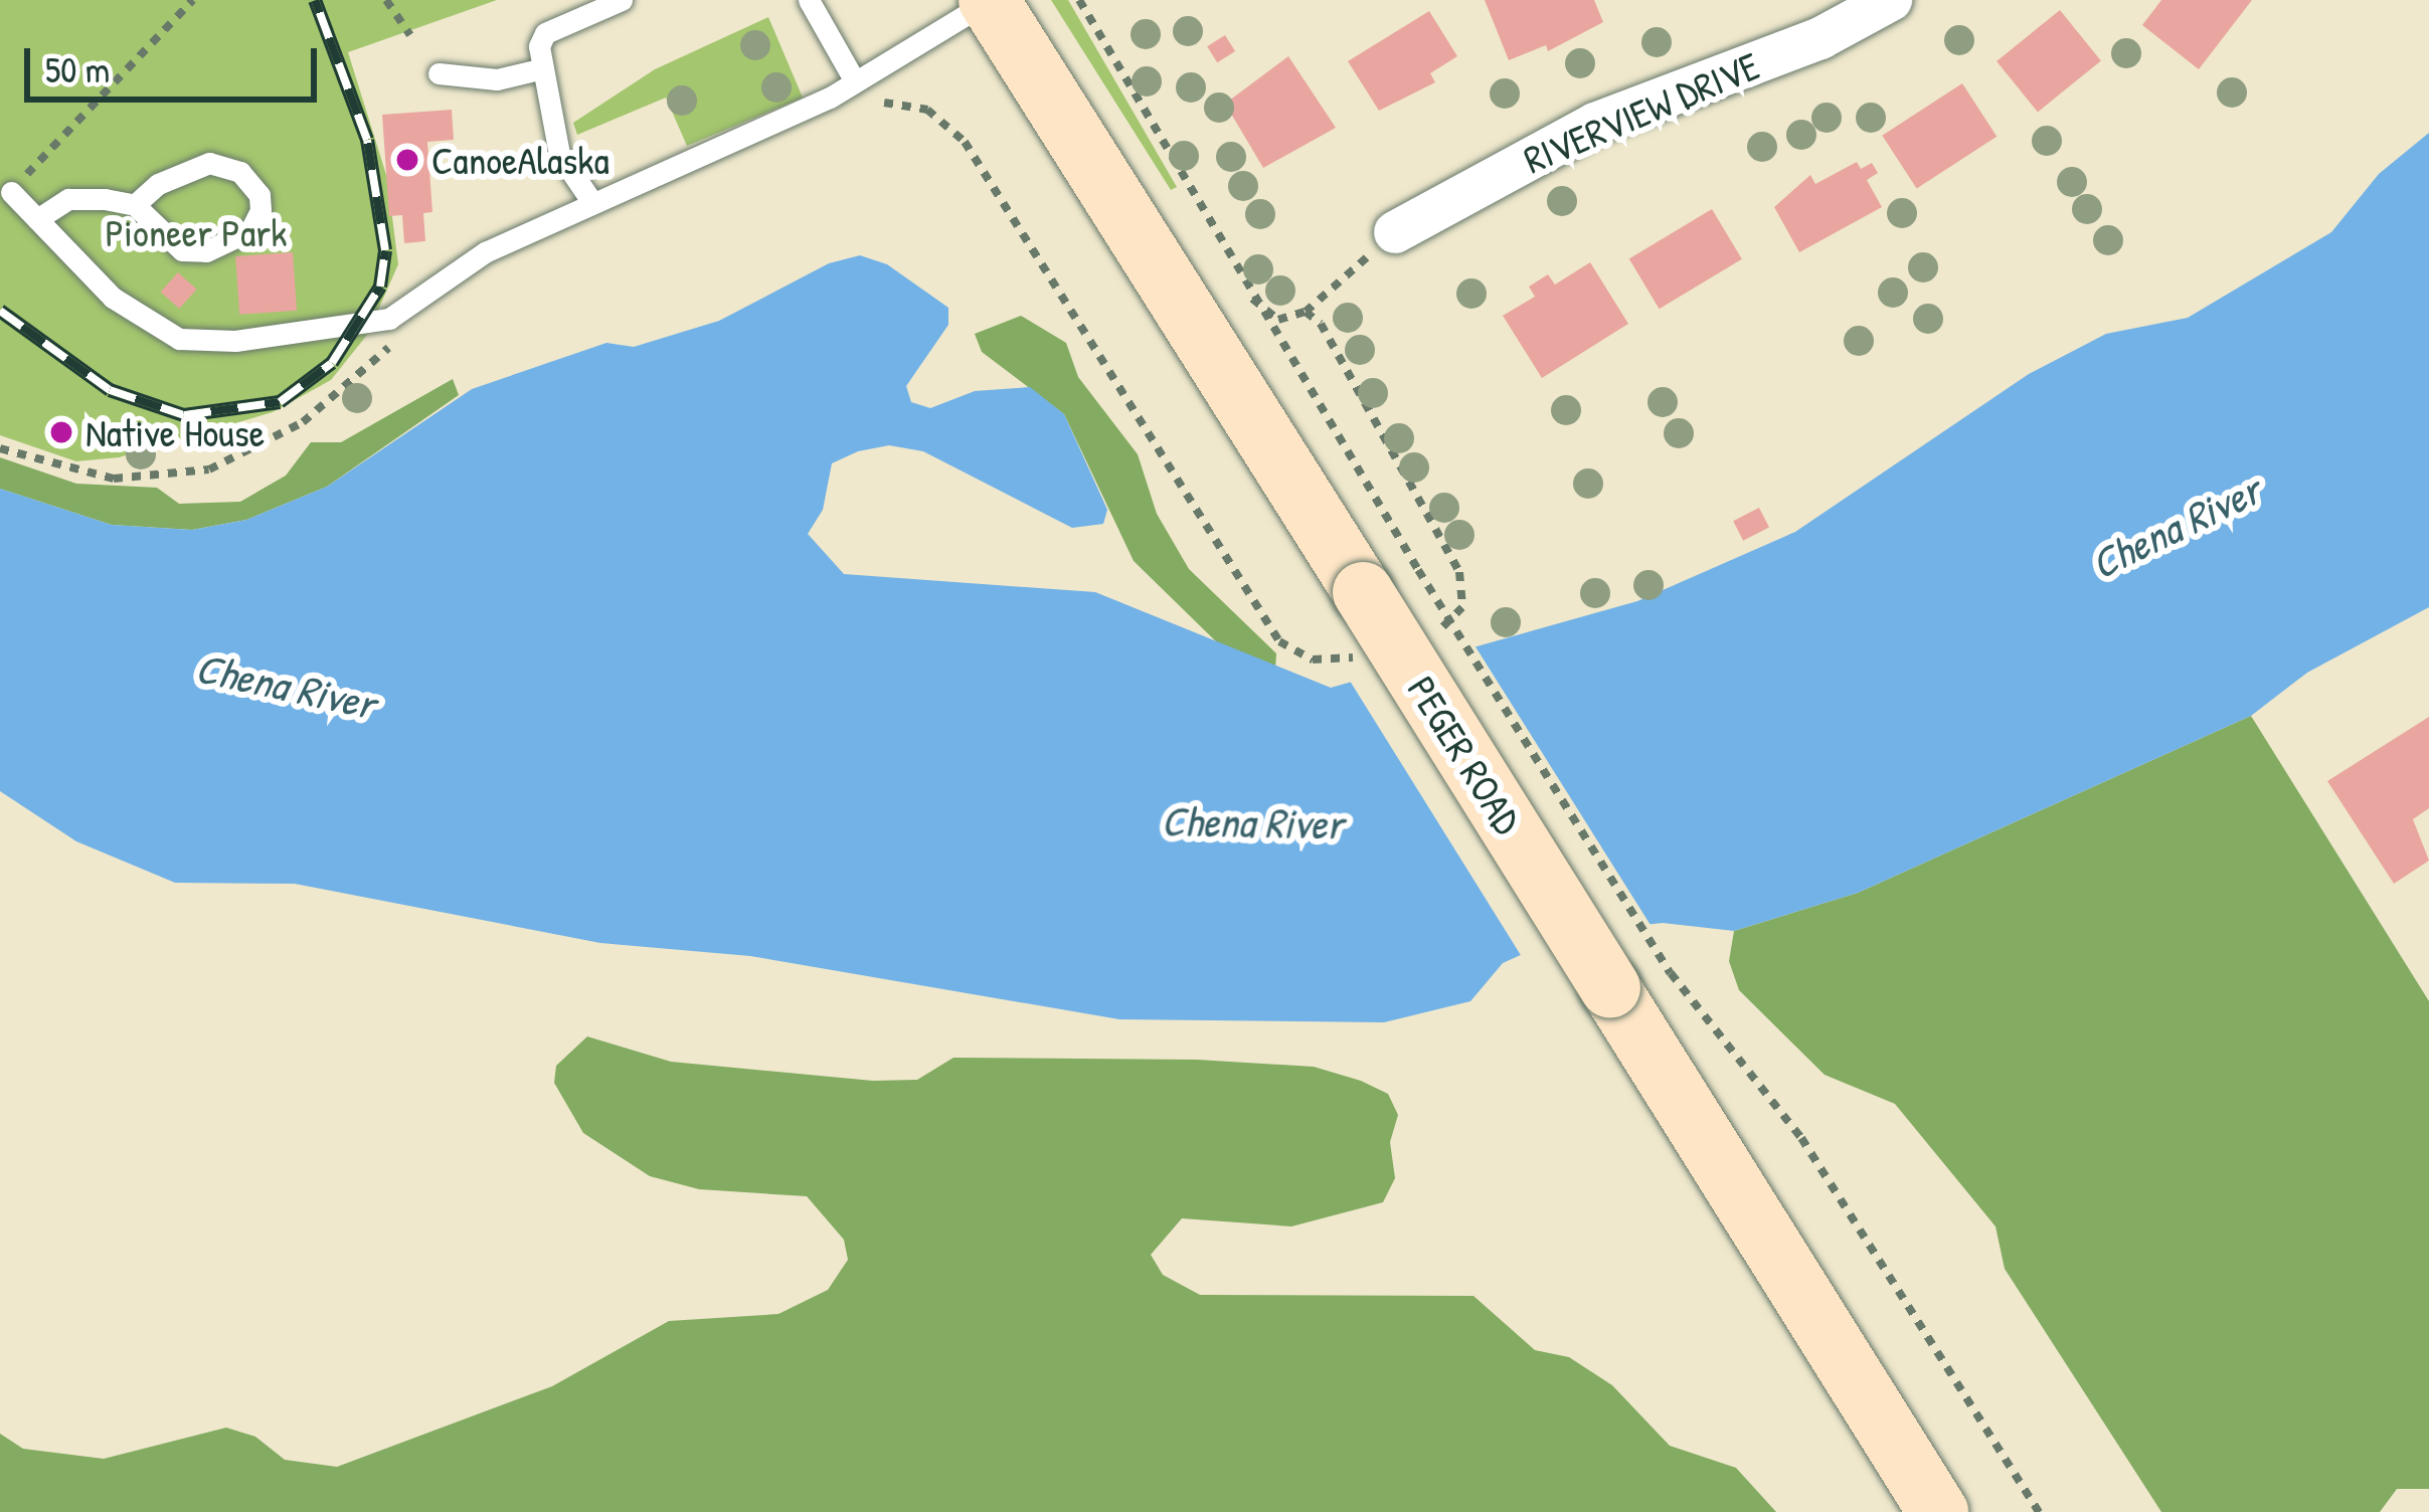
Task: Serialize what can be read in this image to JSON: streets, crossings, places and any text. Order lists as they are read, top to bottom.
{
  "streets": {
    "main road": ["PEGER ROAD"],
    "street": ["RIVERVIEW DRIVE"]
  },
  "water": ["Chena River"],
  "parks": ["Pioneer Park"],
  "places": ["CanoeAlaska", "Native House"],
  "scale_bar": "50 m"
}
